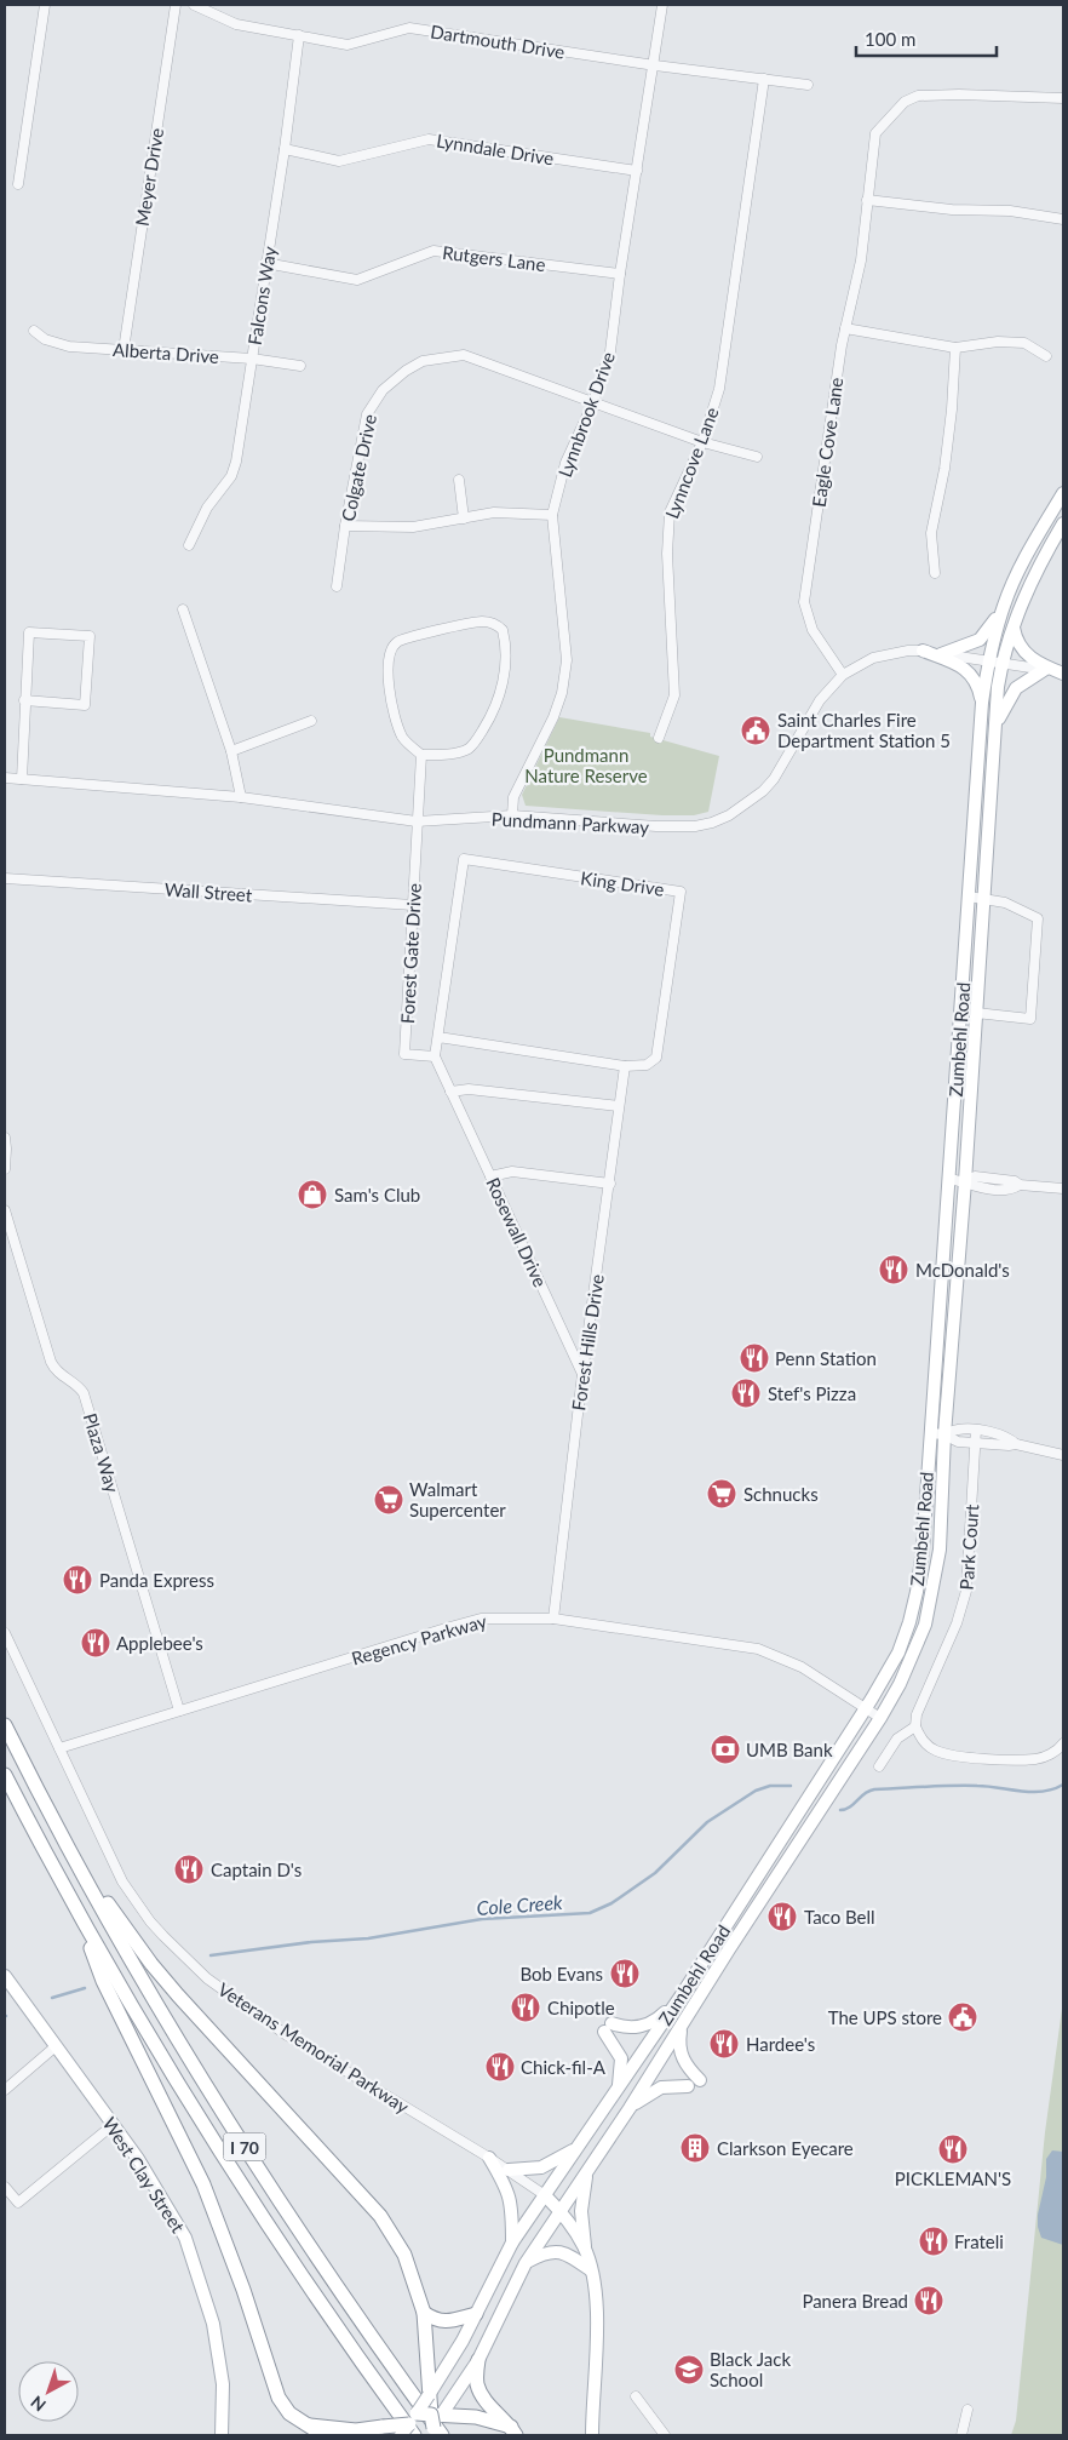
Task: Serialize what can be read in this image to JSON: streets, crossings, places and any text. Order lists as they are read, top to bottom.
{
  "streets": {
    "highway": ["I 70"],
    "main road": ["Zumbehl Road", "Veterans Memorial Parkway", "West Clay Street"],
    "street": [
      "Dartmouth Drive",
      "Lynndale Drive",
      "Meyer Drive",
      "Rutgers Lane",
      "Falcons Way",
      "Alberta Drive",
      "Lynnbrook Drive",
      "Eagle Cove Lane",
      "Lynncove Lane",
      "Colgate Drive",
      "Pundmann Parkway",
      "King Drive",
      "Wall Street",
      "Forest Gate Drive",
      "Rosewall Drive",
      "Forest Hills Drive",
      "Plaza Way",
      "Park Court",
      "Regency Parkway"
    ]
  },
  "crossings": [
    ["Dartmouth Drive", "Falcons Way"],
    ["Dartmouth Drive", "Lynnbrook Drive"],
    ["Dartmouth Drive", "Lynncove Lane"],
    ["Lynndale Drive", "Falcons Way"],
    ["Lynndale Drive", "Lynnbrook Drive"],
    ["Meyer Drive", "Alberta Drive"],
    ["Rutgers Lane", "Falcons Way"],
    ["Rutgers Lane", "Lynnbrook Drive"],
    ["Falcons Way", "Alberta Drive"],
    ["Lynnbrook Drive", "Colgate Drive"],
    ["Lynnbrook Drive", "Pundmann Parkway"],
    ["Eagle Cove Lane", "Pundmann Parkway"],
    ["Lynncove Lane", "Colgate Drive"],
    ["Pundmann Parkway", "Forest Gate Drive"],
    ["Pundmann Parkway", "Zumbehl Road"],
    ["King Drive", "Forest Hills Drive"],
    ["Wall Street", "Forest Gate Drive"],
    ["Forest Gate Drive", "Rosewall Drive"],
    ["Zumbehl Road", "Regency Parkway"],
    ["Zumbehl Road", "Veterans Memorial Parkway"],
    ["Zumbehl Road", "I 70"],
    ["Rosewall Drive", "Forest Hills Drive"],
    ["Forest Hills Drive", "Regency Parkway"],
    ["Plaza Way", "Regency Parkway"],
    ["Regency Parkway", "Veterans Memorial Parkway"]
  ],
  "water": ["Cole Creek"],
  "parks": ["Pundmann Nature Reserve"],
  "places": {
    "public building": ["Saint Charles Fire Department Station 5", "The UPS store"],
    "shop": ["Sam's Club"],
    "restaurant": [
      "McDonald's",
      "Penn Station",
      "Stef's Pizza",
      "Panda Express",
      "Applebee's",
      "Captain D's",
      "Taco Bell",
      "Bob Evans",
      "Chipotle",
      "Hardee's",
      "Chick-fil-A",
      "PICKLEMAN'S",
      "Frateli",
      "Panera Bread"
    ],
    "supermarket": ["Schnucks", "Walmart Supercenter"],
    "bank": ["UMB Bank"],
    "building": ["Clarkson Eyecare"],
    "school or university": ["Black Jack School"]
  },
  "scale_bar": "100 m",
  "north": "bottom left"
}
